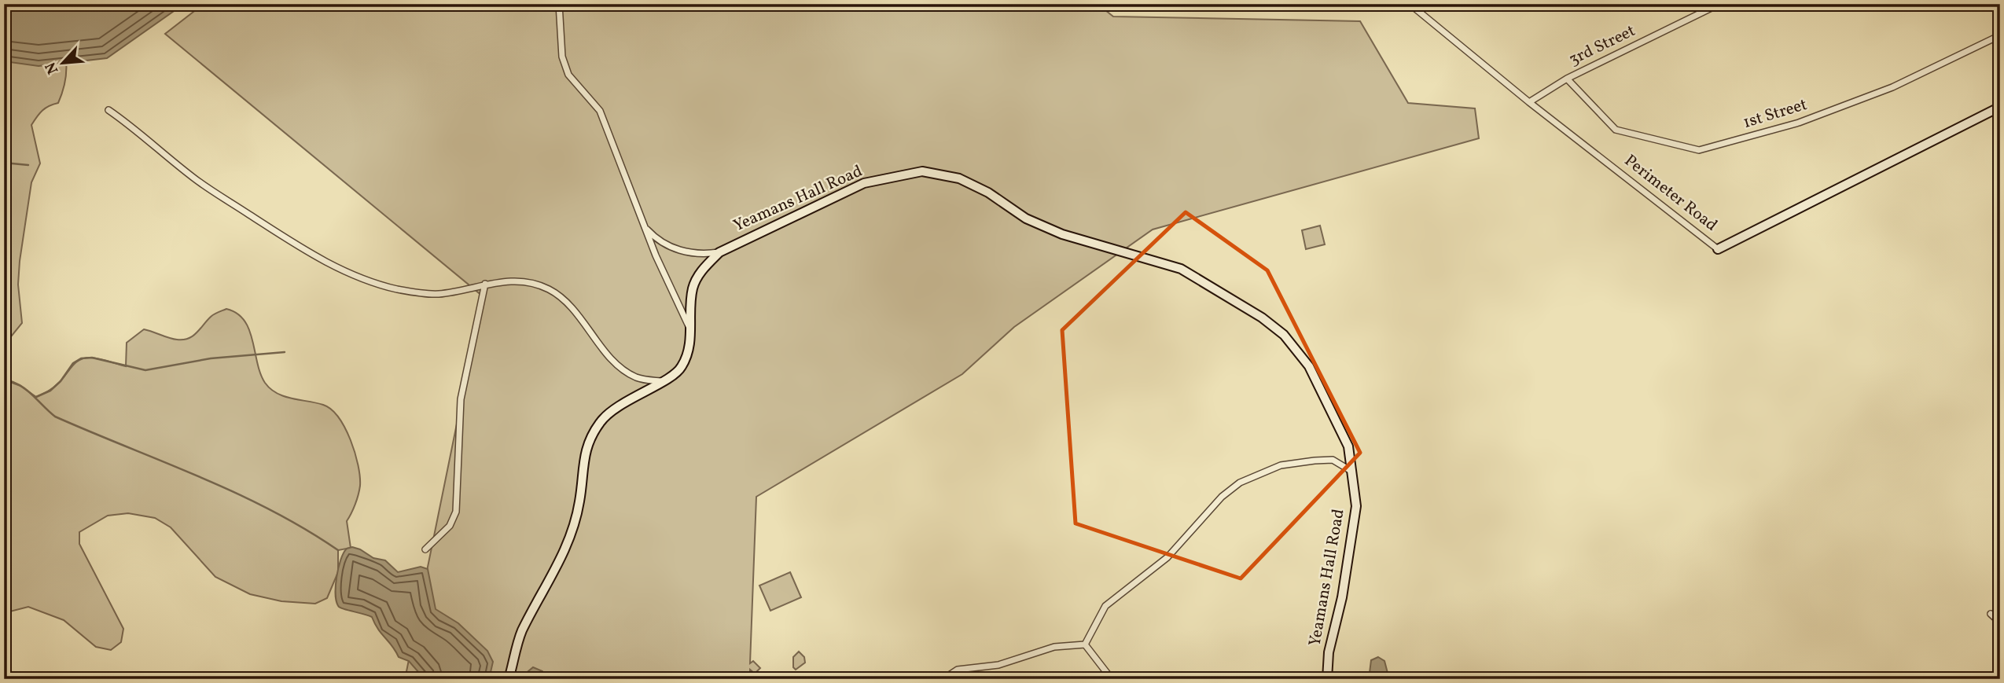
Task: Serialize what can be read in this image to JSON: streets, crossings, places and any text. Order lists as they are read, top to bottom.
{
  "streets": {
    "street": [
      "3rd Street",
      "1st Street",
      "Perimeter Road",
      "Yeamans Hall Road"
    ]
  },
  "crossings": [
    ["3rd Street", "1st Street"],
    ["3rd Street", "Perimeter Road"]
  ],
  "north": "bottom left"
}
